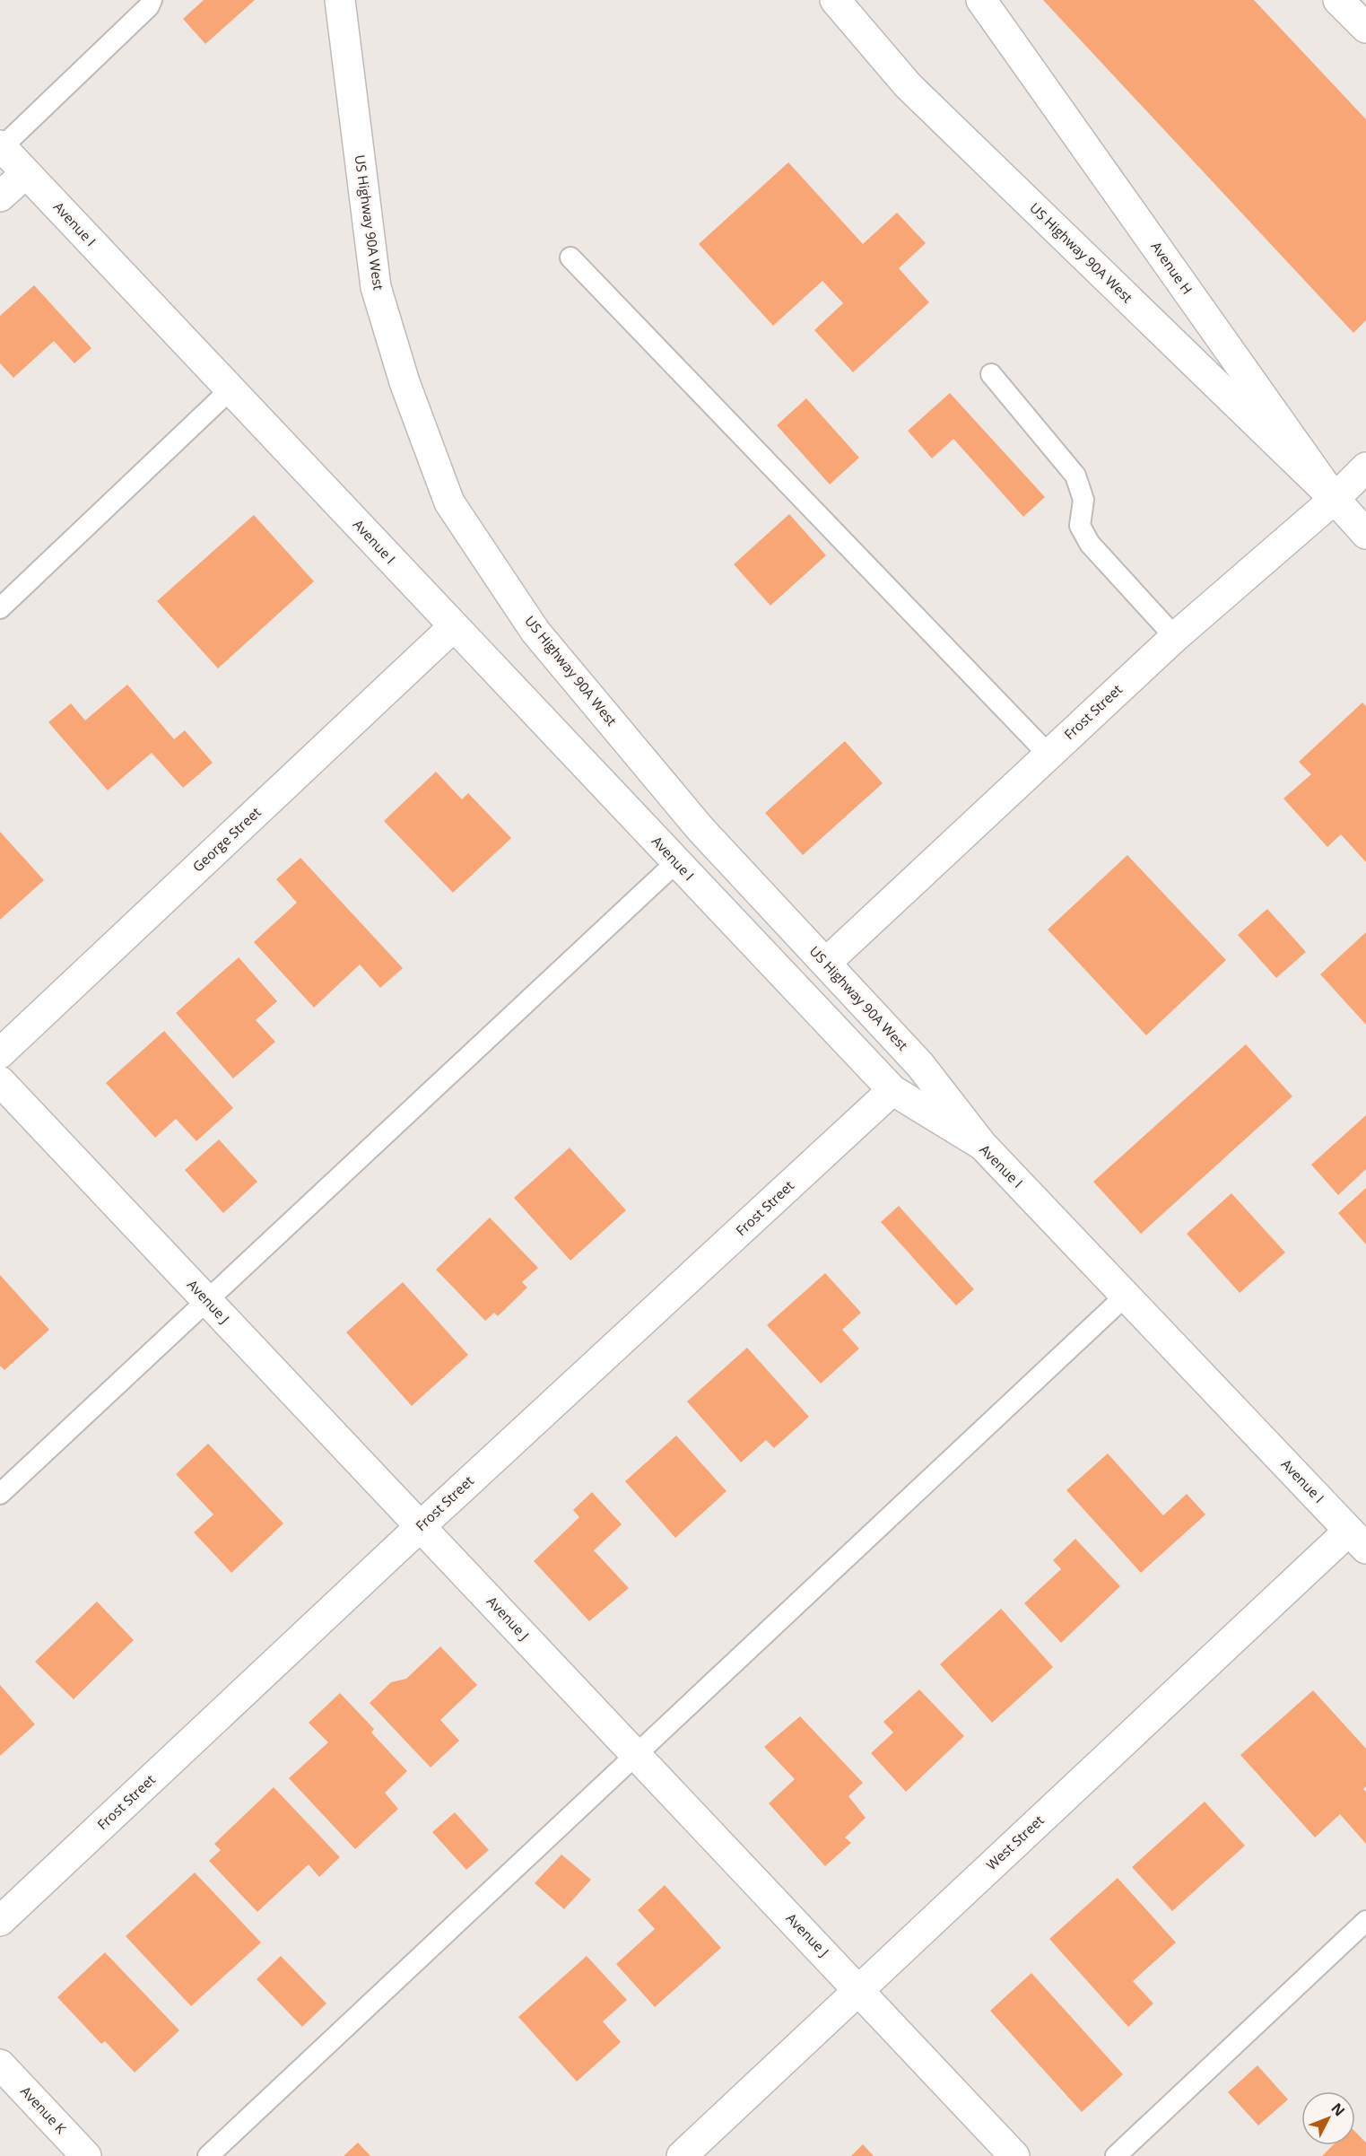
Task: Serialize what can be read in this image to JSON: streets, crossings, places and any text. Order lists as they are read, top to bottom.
{
  "streets": {
    "street": [
      "US Highway 90A West",
      "Avenue I",
      "Avenue H",
      "Frost Street",
      "George Street",
      "Avenue J",
      "West Street",
      "Avenue K"
    ]
  },
  "crossings": [
    ["US Highway 90A West", "Avenue I"],
    ["US Highway 90A West", "Avenue H"],
    ["US Highway 90A West", "Frost Street"],
    ["Avenue I", "Frost Street"],
    ["Avenue I", "George Street"],
    ["Avenue I", "West Street"],
    ["Avenue H", "Frost Street"],
    ["Frost Street", "Avenue J"],
    ["Avenue J", "West Street"]
  ],
  "north": "top right"
}
